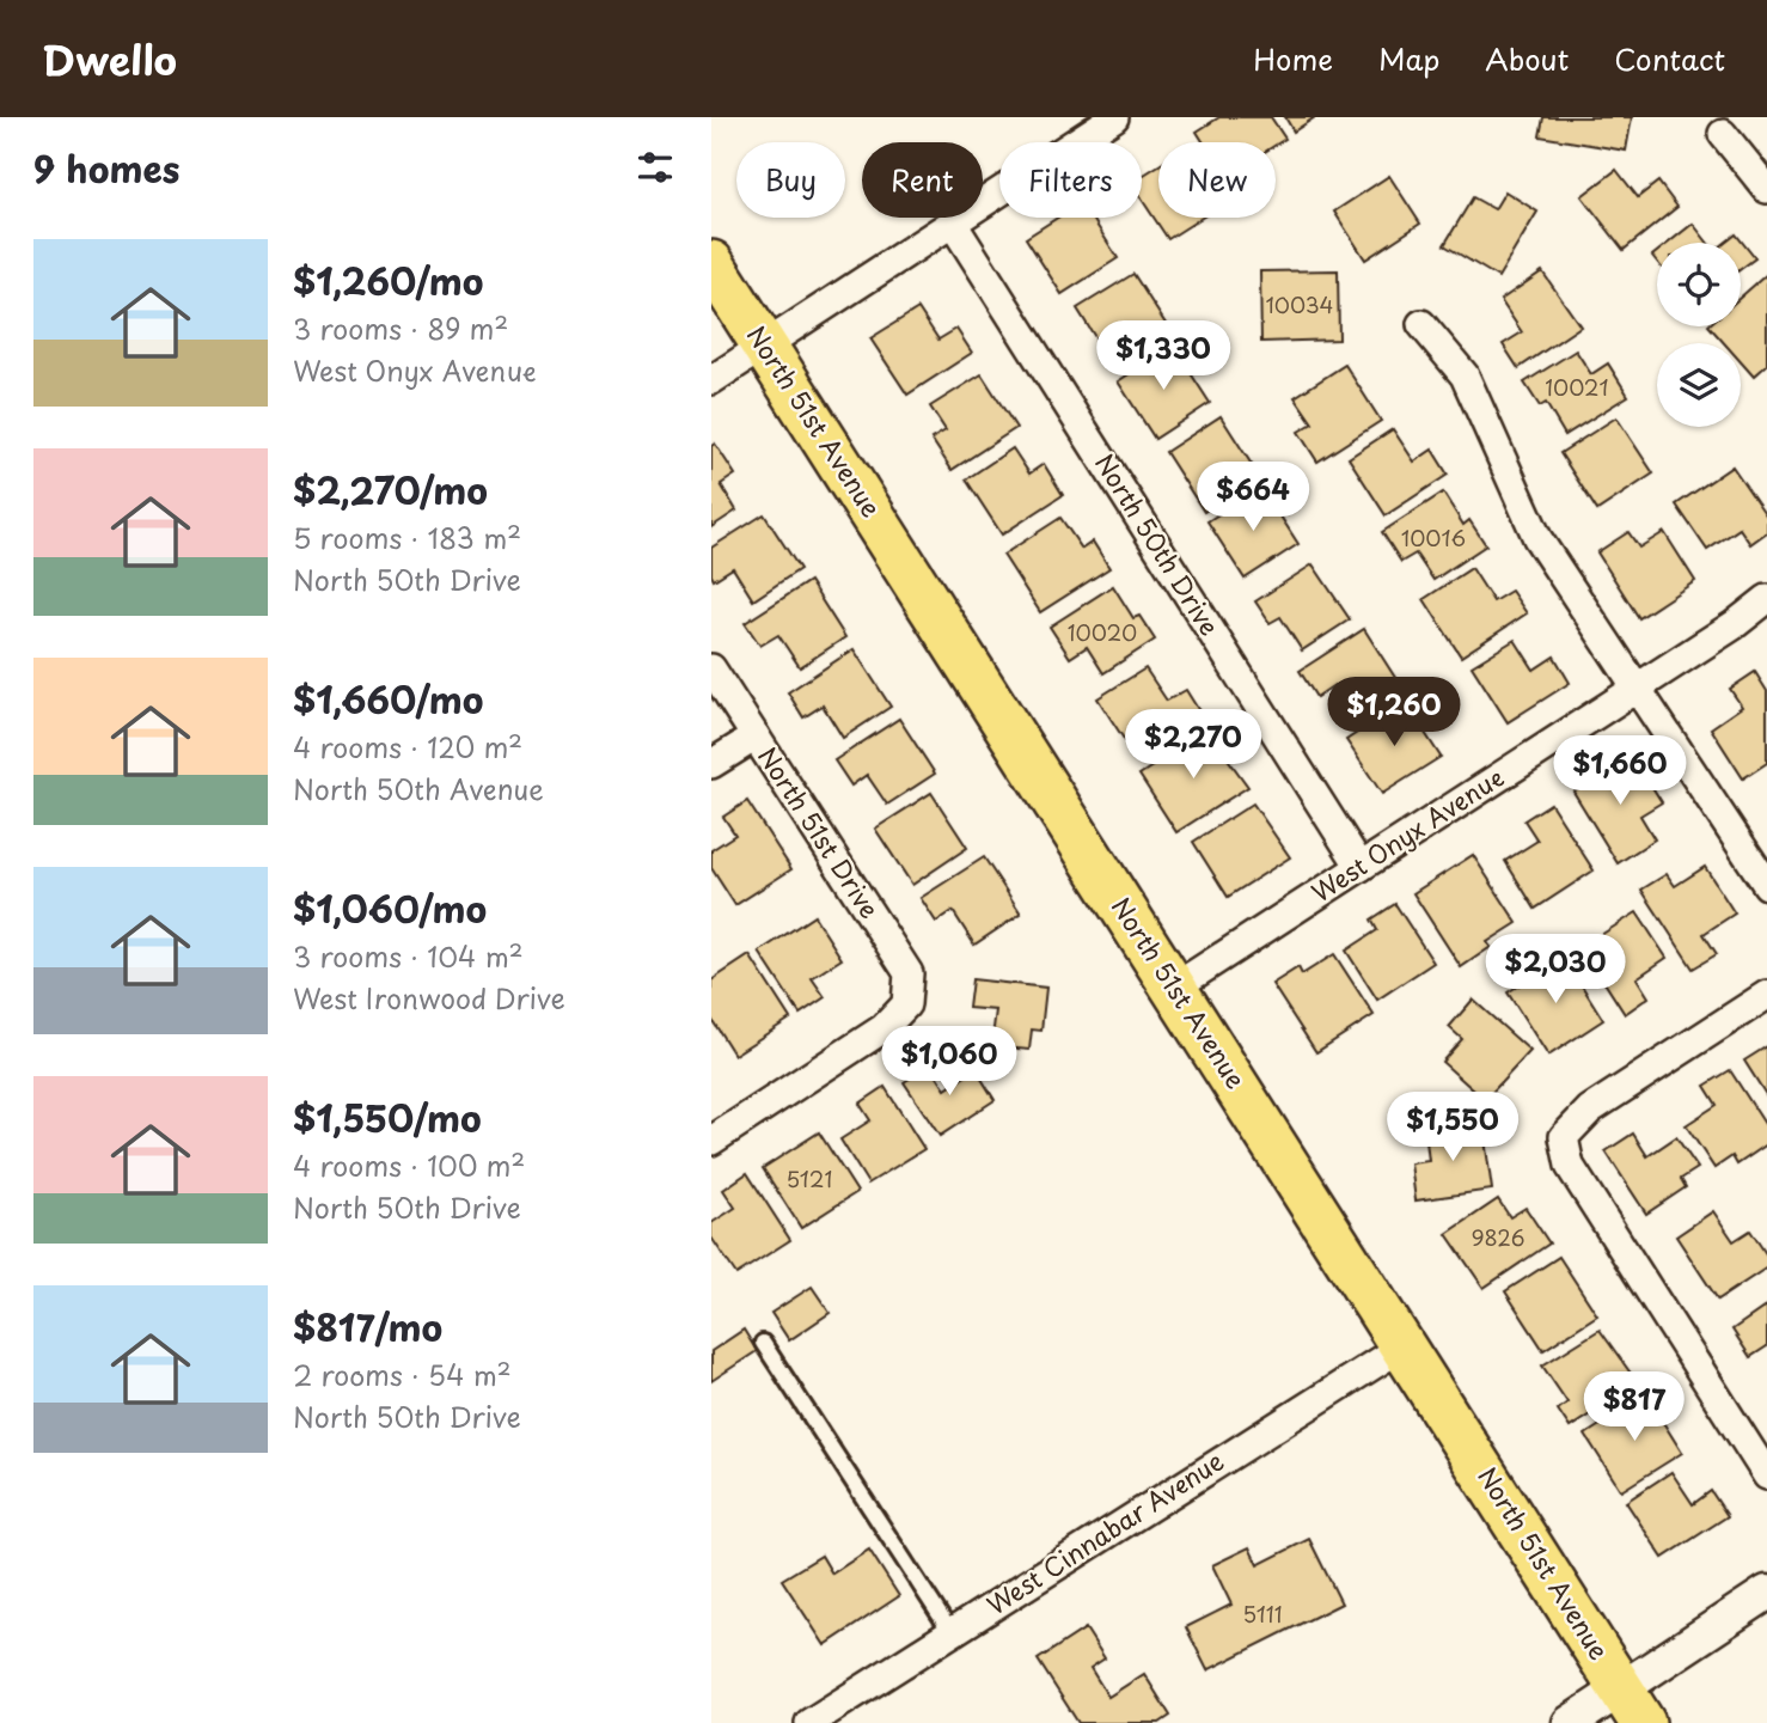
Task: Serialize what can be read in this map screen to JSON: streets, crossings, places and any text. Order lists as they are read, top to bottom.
{
  "streets": {
    "main road": ["North 51st Avenue"],
    "street": [
      "North 50th Drive",
      "North 51st Drive",
      "West Onyx Avenue",
      "West Cinnabar Avenue"
    ]
  },
  "crossings": [
    ["North 51st Avenue", "West Onyx Avenue"],
    ["North 51st Avenue", "West Cinnabar Avenue"],
    ["North 50th Drive", "West Onyx Avenue"]
  ],
  "house_numbers": [
    "10034",
    "10021",
    "10016",
    "10020",
    "5121",
    "9826",
    "5111"
  ],
  "page": {
    "header": "Dwello",
    "nav": [
      "Home",
      "Map",
      "About",
      "Contact"
    ],
    "heading": "9 homes",
    "chip": [
      "Buy",
      "Rent",
      "Filters",
      "New"
    ],
    "list": [
      {
        "name": "$1,260/mo",
        "note": "3 rooms · 89 m² · West Onyx Avenue"
      },
      {
        "name": "$2,270/mo",
        "note": "5 rooms · 183 m² · North 50th Drive"
      },
      {
        "name": "$1,660/mo",
        "note": "4 rooms · 120 m² · North 50th Avenue"
      },
      {
        "name": "$1,060/mo",
        "note": "3 rooms · 104 m² · West Ironwood Drive"
      },
      {
        "name": "$1,550/mo",
        "note": "4 rooms · 100 m² · North 50th Drive"
      },
      {
        "name": "$817/mo",
        "note": "2 rooms · 54 m² · North 50th Drive"
      }
    ],
    "price": [
      "$1,330",
      "$664",
      "$1,260",
      "$2,270",
      "$1,660",
      "$2,030",
      "$1,060",
      "$1,550",
      "$817"
    ]
  }
}
